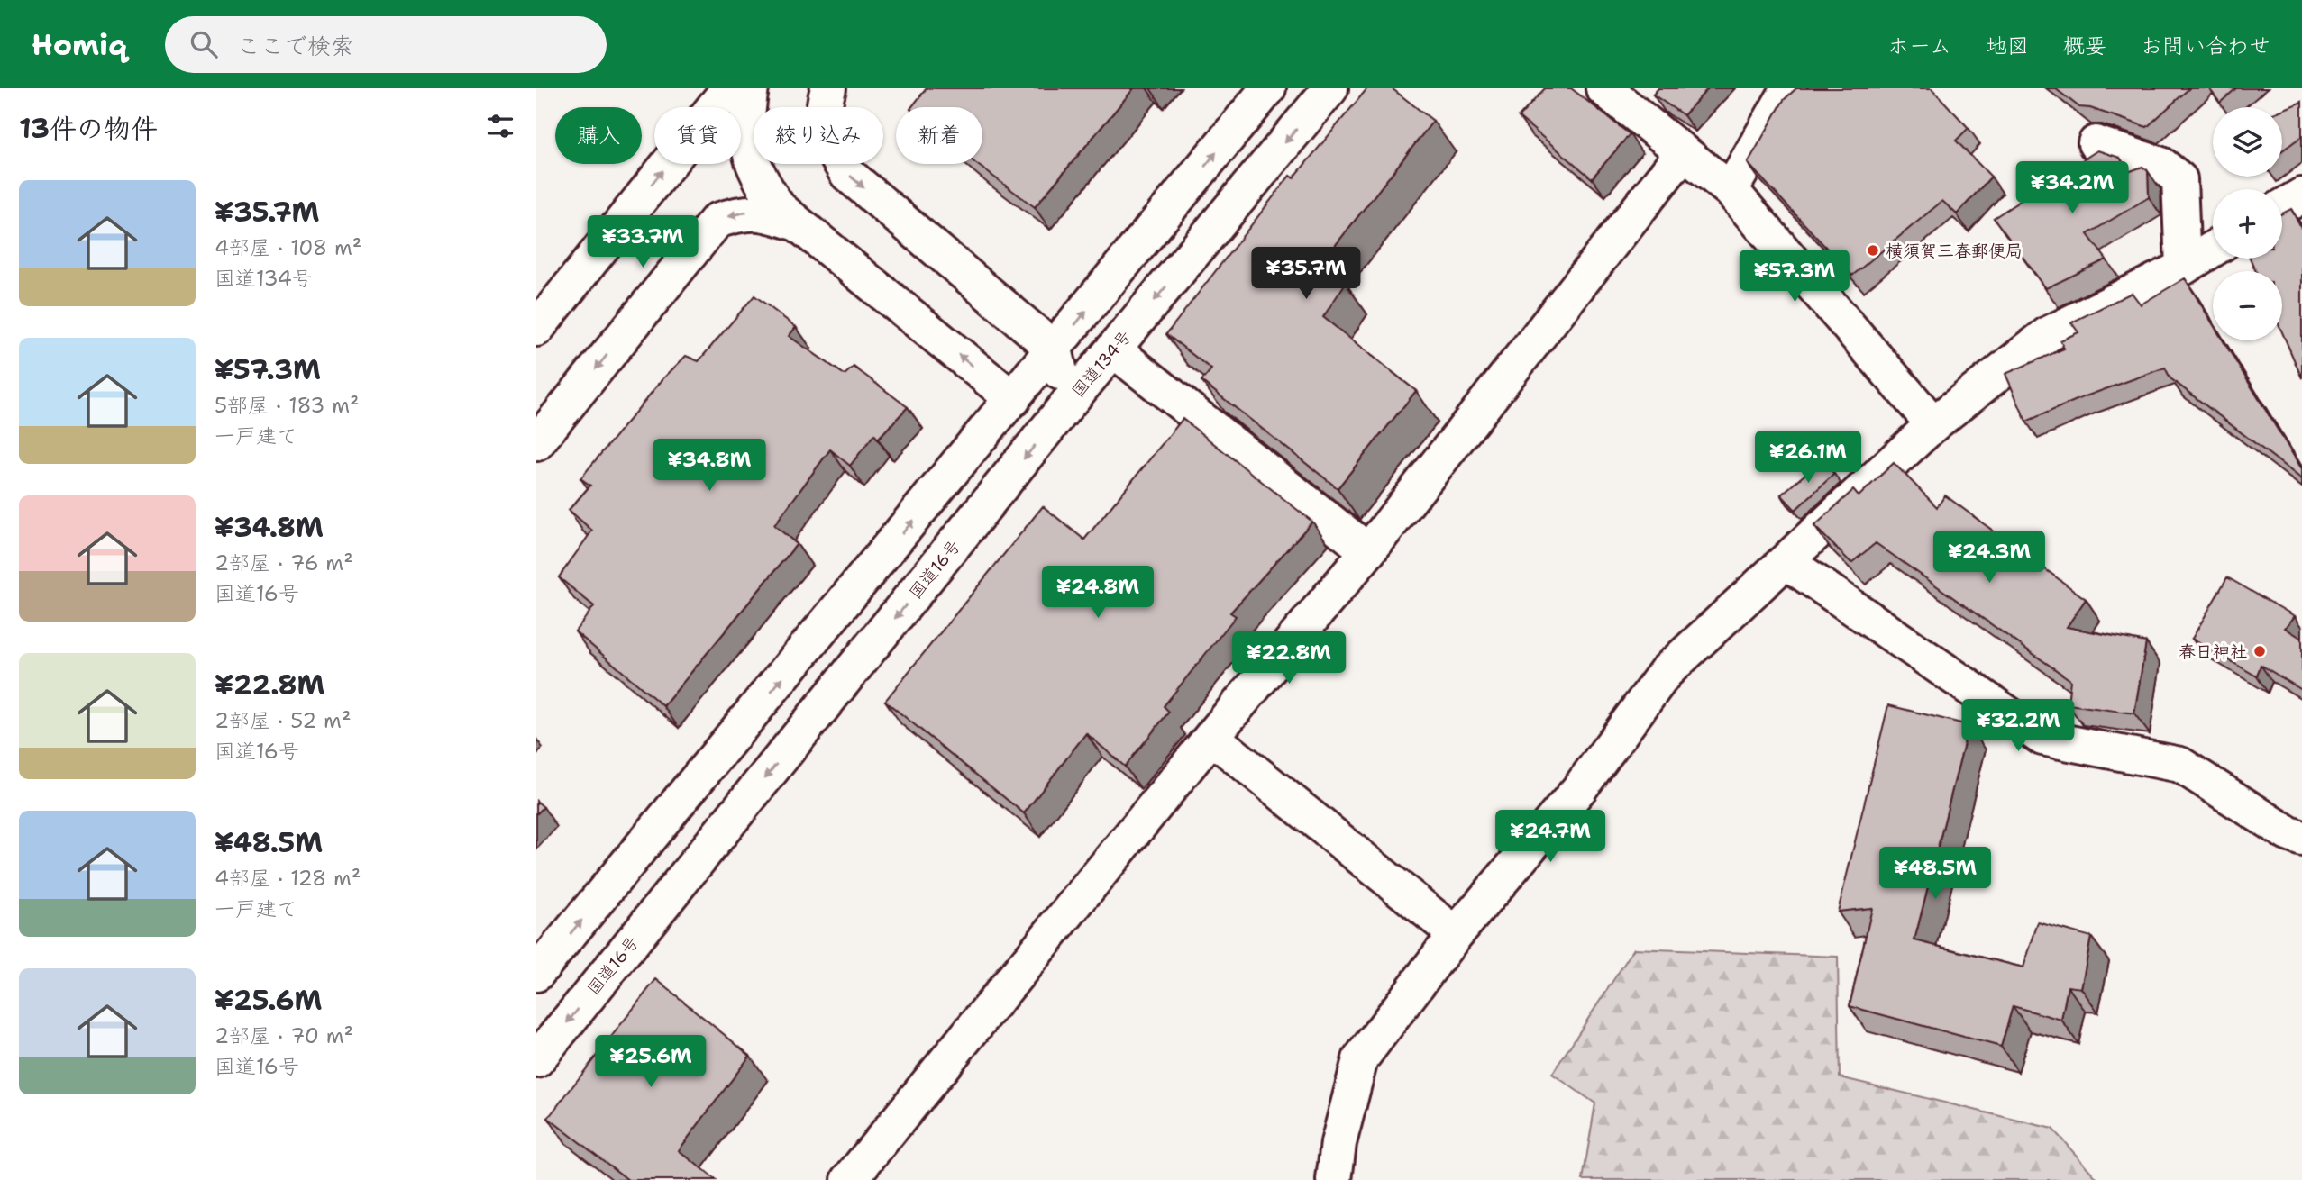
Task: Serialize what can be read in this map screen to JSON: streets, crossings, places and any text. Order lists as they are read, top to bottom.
{
  "streets": {
    "main road": ["国道134号", "国道16号"]
  },
  "crossings": [
    ["国道134号", "国道16号"]
  ],
  "places": ["横須賀三春郵便局", "春日神社"],
  "page": {
    "header": "Homiq",
    "search": "ここで検索",
    "nav": [
      "ホーム",
      "地図",
      "概要",
      "お問い合わせ"
    ],
    "heading": "13件の物件",
    "map_buttons": ["+", "−"],
    "chip": [
      "購入",
      "賃貸",
      "絞り込み",
      "新着"
    ],
    "price": [
      "¥34.2M",
      "¥33.7M",
      "¥35.7M",
      "¥57.3M",
      "¥26.1M",
      "¥34.8M",
      "¥24.3M",
      "¥24.8M",
      "¥22.8M",
      "¥32.2M",
      "¥24.7M",
      "¥48.5M",
      "¥25.6M"
    ],
    "list": [
      {
        "name": "¥35.7M",
        "note": "4部屋 · 108 m² · 国道134号"
      },
      {
        "name": "¥57.3M",
        "note": "5部屋 · 183 m² · 一戸建て"
      },
      {
        "name": "¥34.8M",
        "note": "2部屋 · 76 m² · 国道16号"
      },
      {
        "name": "¥22.8M",
        "note": "2部屋 · 52 m² · 国道16号"
      },
      {
        "name": "¥48.5M",
        "note": "4部屋 · 128 m² · 一戸建て"
      },
      {
        "name": "¥25.6M",
        "note": "2部屋 · 70 m² · 国道16号"
      }
    ]
  }
}
